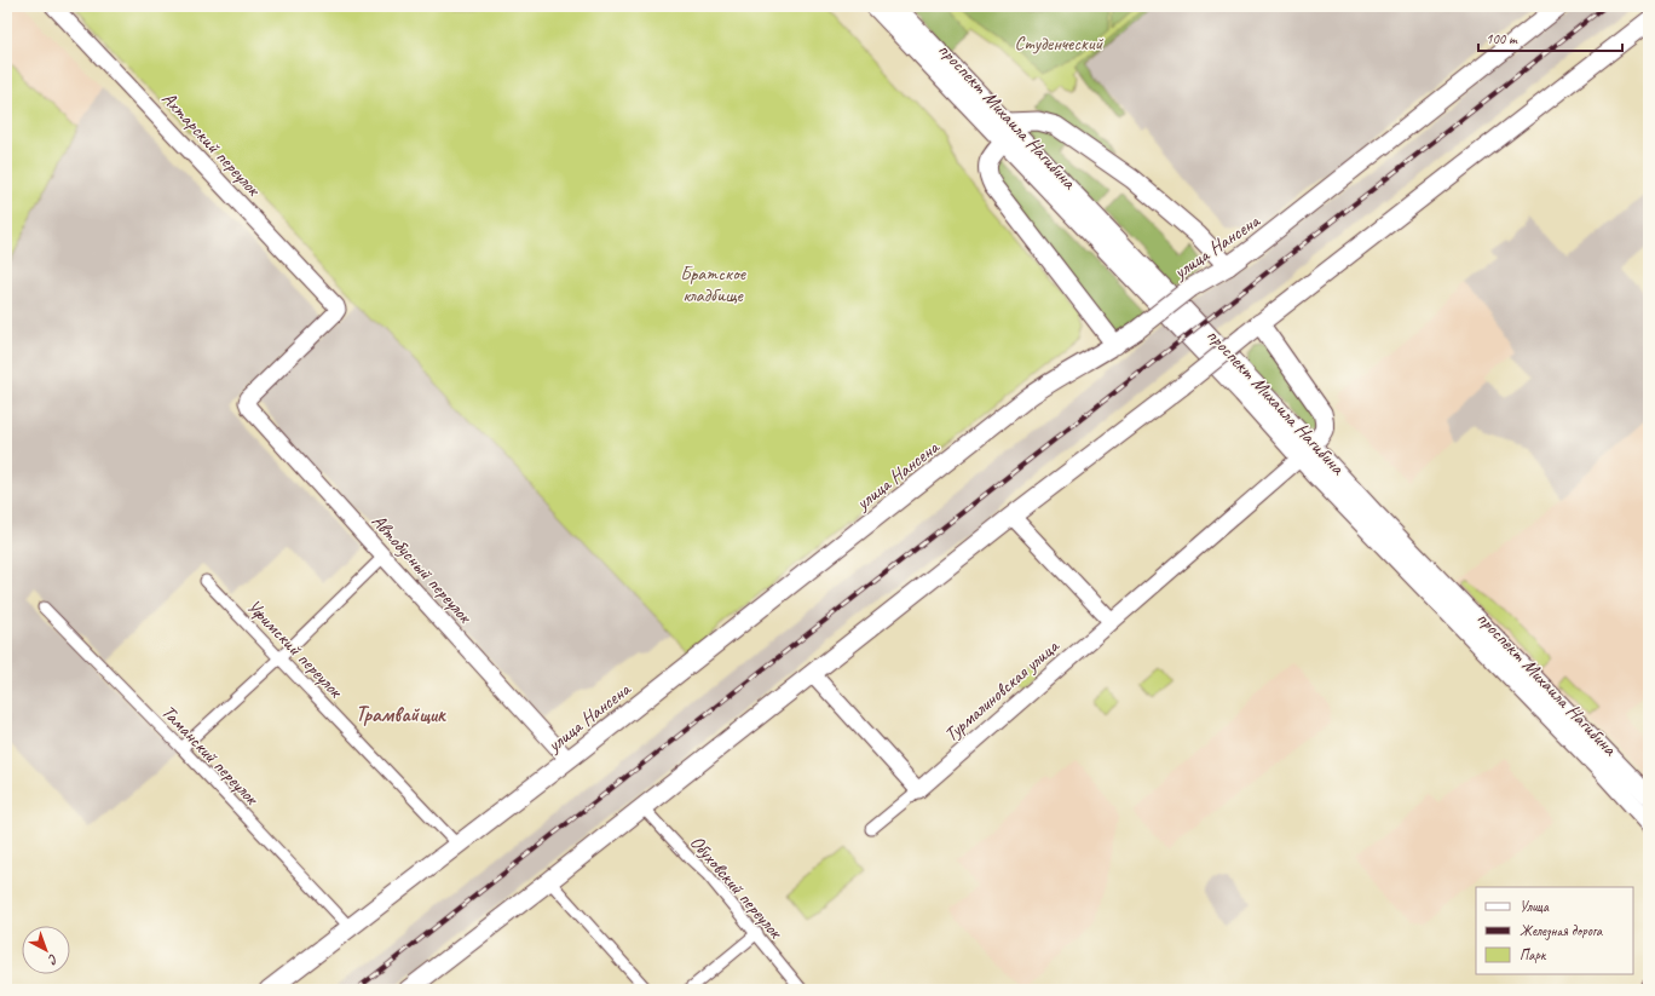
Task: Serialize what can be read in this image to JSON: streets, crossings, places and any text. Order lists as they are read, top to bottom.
{
  "streets": {
    "main road": ["проспект Михаила Нагибина", "улица Нансена"],
    "street": [
      "Ахтарский переулок",
      "Автобусный переулок",
      "Уфимский переулок",
      "Турмалиновская улица",
      "Таманский переулок",
      "Обуховский переулок"
    ]
  },
  "crossings": [
    ["проспект Михаила Нагибина", "Турмалиновская улица"],
    ["Ахтарский переулок", "Автобусный переулок"],
    ["улица Нансена", "Автобусный переулок"],
    ["улица Нансена", "Уфимский переулок"],
    ["улица Нансена", "Таманский переулок"]
  ],
  "districts": ["Трамвайщик"],
  "parks": ["Студенческий", "Братское кладбище"],
  "legend": ["Улица", "Железная дорога", "Парк"],
  "scale_bar": "100 m",
  "north": "bottom right"
}
